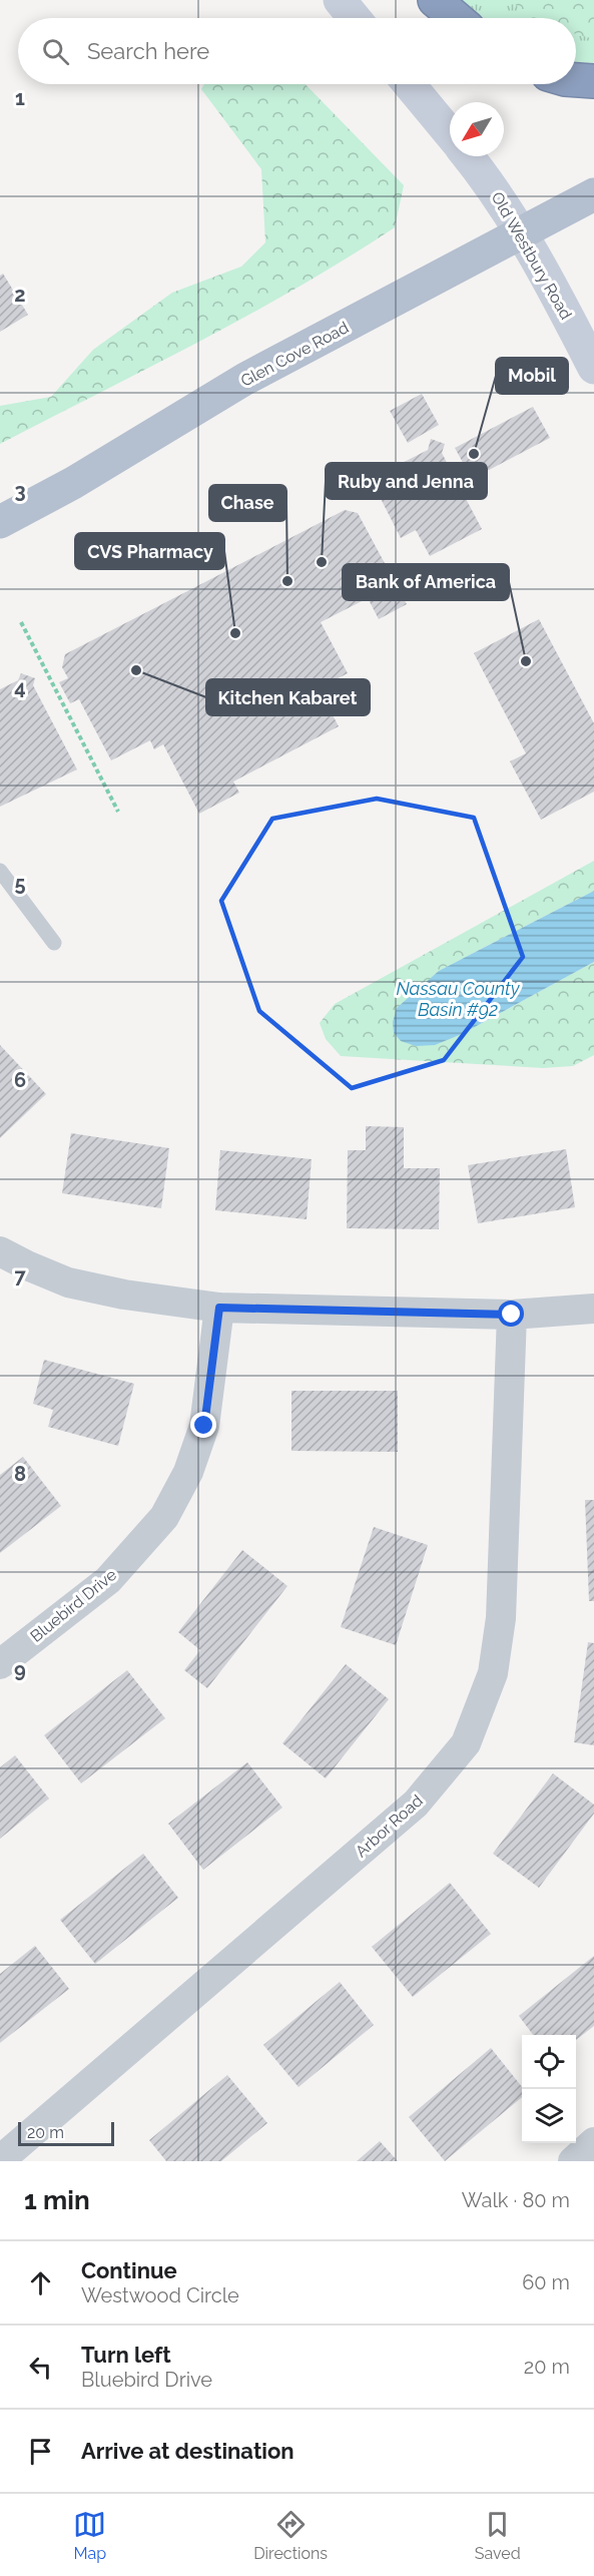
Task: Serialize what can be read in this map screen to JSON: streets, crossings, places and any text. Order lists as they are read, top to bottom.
{
  "streets": {
    "main road": ["Old Westbury Road", "Glen Cove Road"],
    "street": ["Bluebird Drive", "Arbor Road"]
  },
  "crossings": [
    ["Old Westbury Road", "Glen Cove Road"]
  ],
  "water": ["Nassau County Basin #92"],
  "places": [
    "Mobil",
    "Ruby and Jenna",
    "Chase",
    "CVS Pharmacy",
    "Bank of America",
    "Kitchen Kabaret"
  ],
  "scale_bar": "20 m",
  "north": "bottom left",
  "page": {
    "search": "Search here",
    "scale": "20 m",
    "heading": ["1 min", "Walk · 80 m"],
    "list": [
      ["Continue", "Westwood Circle", "60 m"],
      ["Turn left", "Bluebird Drive", "20 m"],
      "Arrive at destination"
    ],
    "nav": ["Map", "Directions", "Saved"]
  },
  "grid": {
    "rows": [
      "1",
      "2",
      "3",
      "4",
      "5",
      "6",
      "7",
      "8",
      "9"
    ]
  }
}
